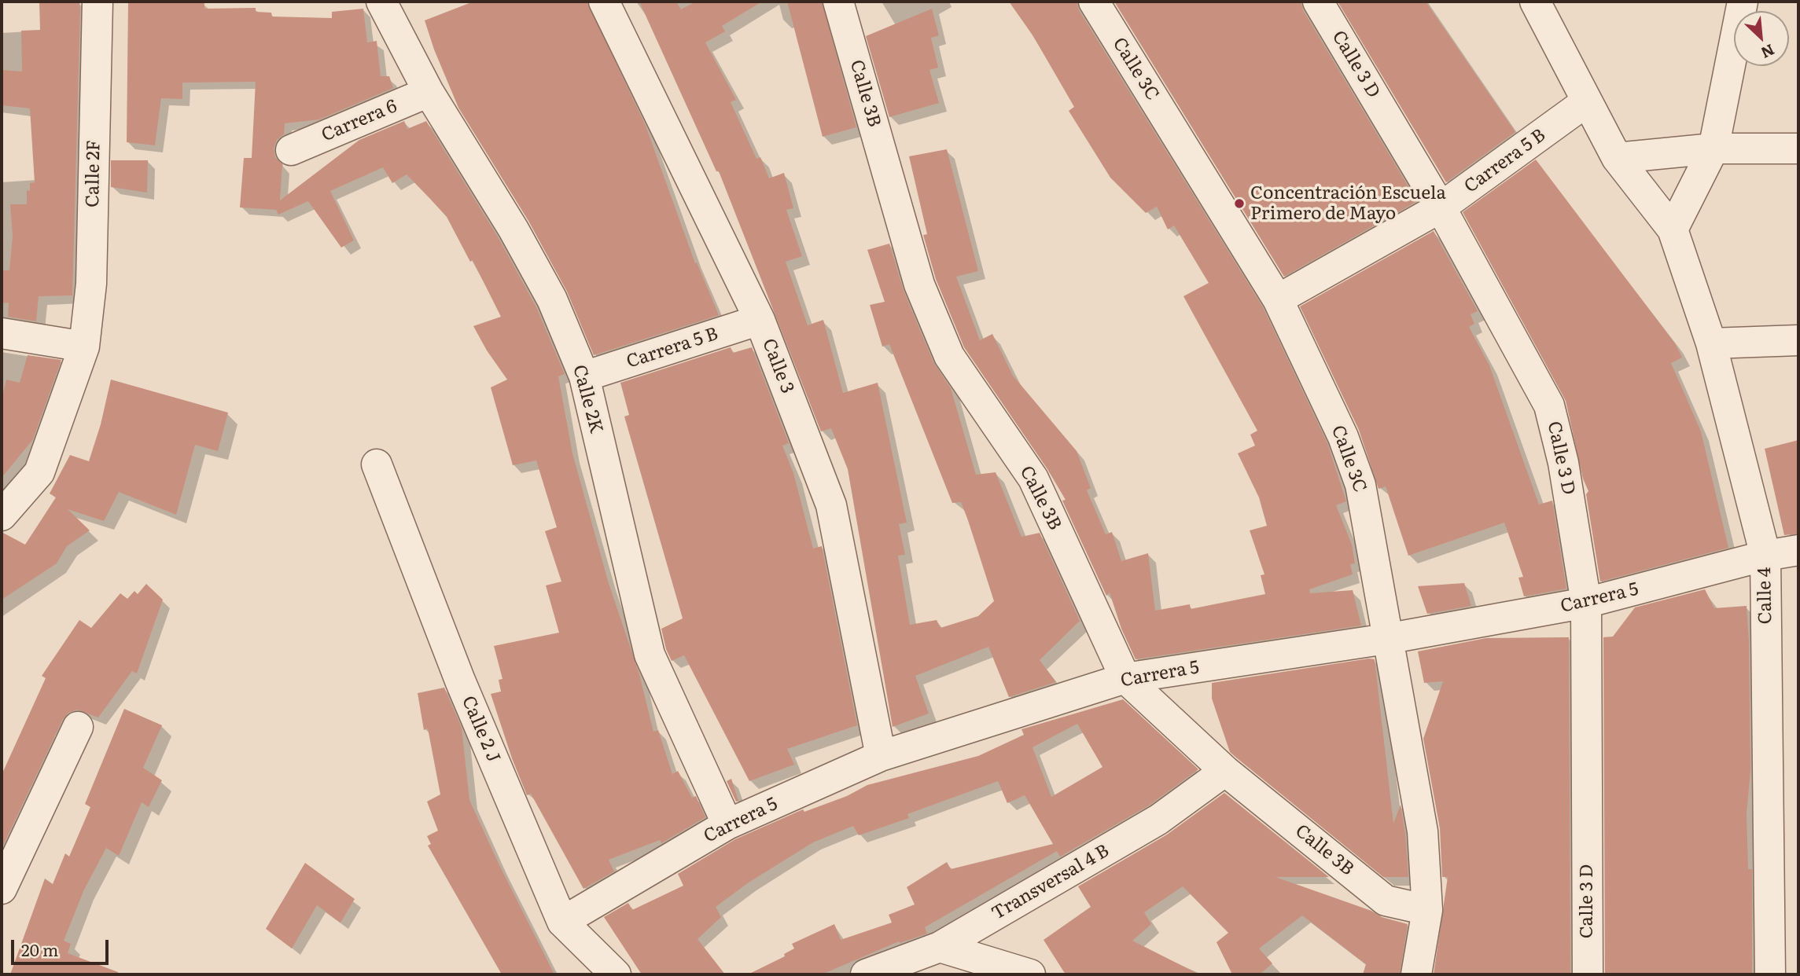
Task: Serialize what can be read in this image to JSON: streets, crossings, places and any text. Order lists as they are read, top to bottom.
{
  "streets": {
    "street": [
      "Calle 3 D",
      "Calle 3C",
      "Calle 3B",
      "Carrera 6",
      "Carrera 5 B",
      "Calle 2F",
      "Calle 3",
      "Calle 2K",
      "Calle 4",
      "Carrera 5",
      "Calle 2 J",
      "Transversal 4 B"
    ]
  },
  "crossings": [
    ["Calle 3 D", "Carrera 5 B"],
    ["Calle 3 D", "Carrera 5"],
    ["Calle 3C", "Calle 3B"],
    ["Calle 3C", "Carrera 5 B"],
    ["Calle 3C", "Carrera 5"],
    ["Calle 3B", "Carrera 5"],
    ["Calle 3B", "Transversal 4 B"],
    ["Carrera 6", "Calle 2K"],
    ["Carrera 5 B", "Calle 3"],
    ["Carrera 5 B", "Calle 2K"],
    ["Carrera 5 B", "Calle 4"],
    ["Calle 3", "Carrera 5"],
    ["Calle 2K", "Carrera 5"],
    ["Calle 4", "Carrera 5"],
    ["Carrera 5", "Calle 2 J"]
  ],
  "places": ["Concentración Escuela Primero de Mayo"],
  "scale_bar": "20 m",
  "north": "bottom right"
}
